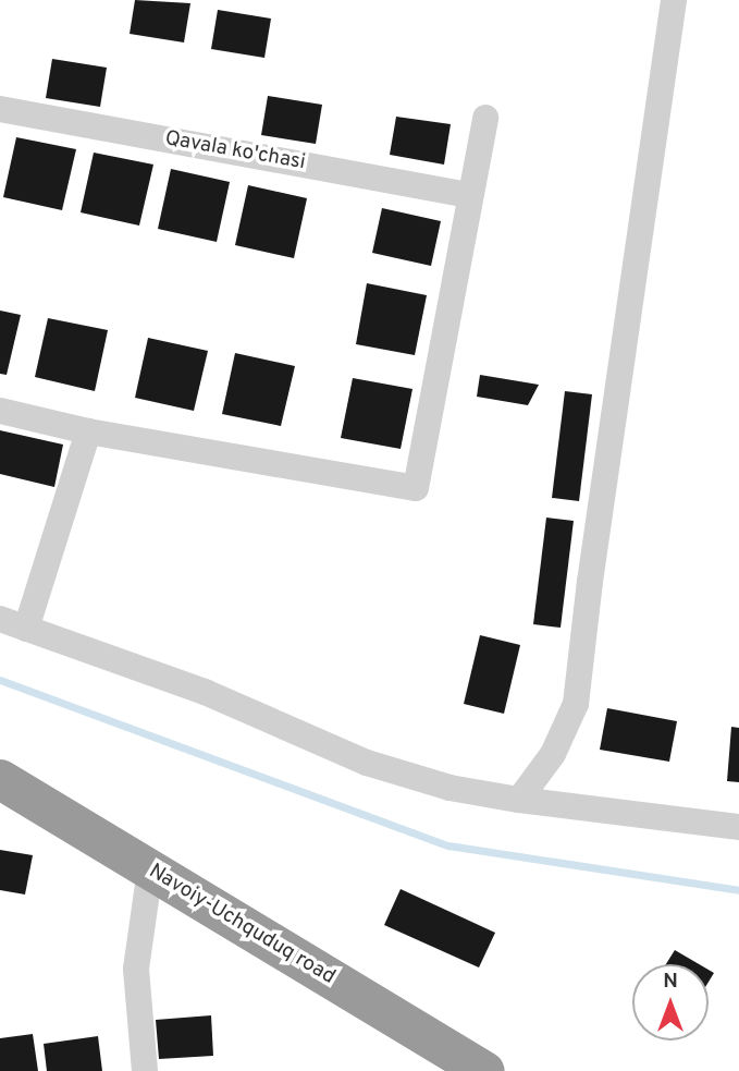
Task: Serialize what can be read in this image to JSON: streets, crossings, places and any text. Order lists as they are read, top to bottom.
{
  "streets": {
    "highway": ["Navoiy-Uchquduq road"],
    "street": ["Qavala ko'chasi"]
  },
  "north": "top"
}
